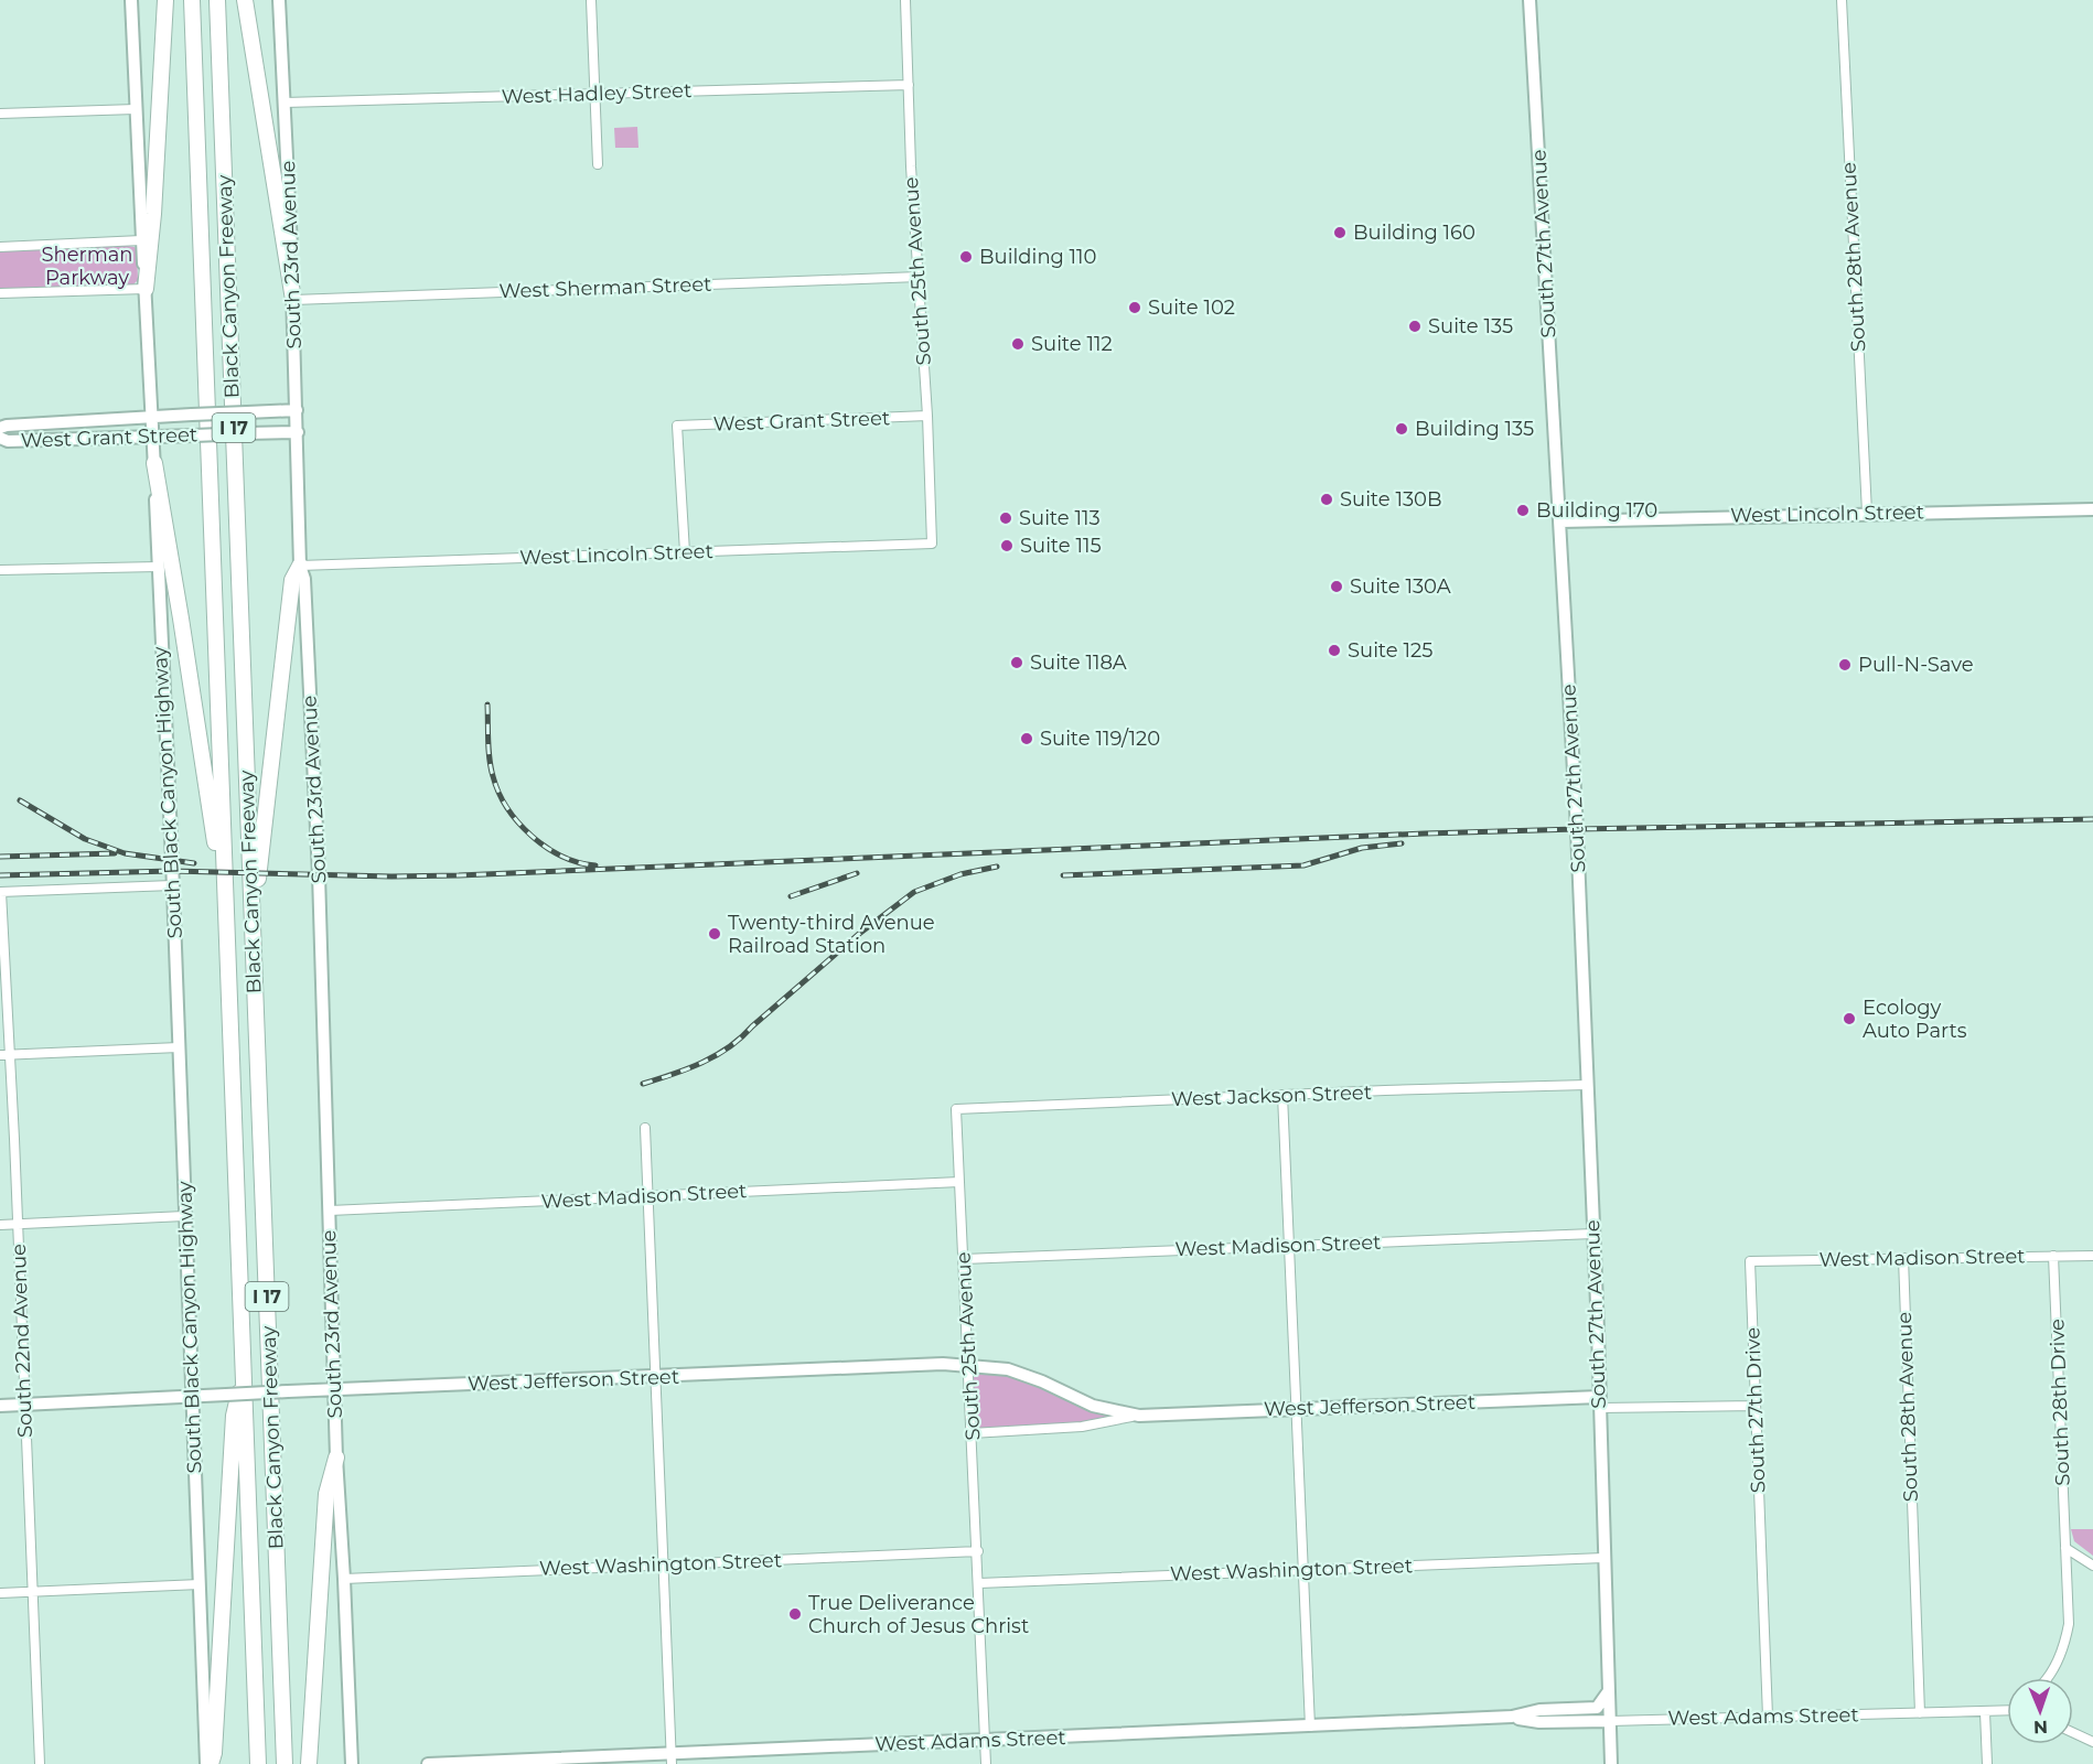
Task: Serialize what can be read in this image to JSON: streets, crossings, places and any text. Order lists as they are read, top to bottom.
{
  "streets": {
    "highway": ["Black Canyon Freeway", "I 17"],
    "main road": [
      "South 27th Avenue",
      "South 23rd Avenue",
      "West Grant Street",
      "West Lincoln Street",
      "South Black Canyon Highway",
      "West Jefferson Street",
      "West Adams Street"
    ],
    "street": [
      "West Hadley Street",
      "South 28th Avenue",
      "South 25th Avenue",
      "West Sherman Street",
      "West Jackson Street",
      "West Madison Street",
      "South 22nd Avenue",
      "South 28th Drive",
      "South 27th Drive",
      "West Washington Street"
    ]
  },
  "crossings": [
    ["West Hadley Street", "South 23rd Avenue"],
    ["West Hadley Street", "South 25th Avenue"],
    ["South 27th Avenue", "West Lincoln Street"],
    ["South 27th Avenue", "West Jackson Street"],
    ["South 27th Avenue", "West Madison Street"],
    ["South 27th Avenue", "West Jefferson Street"],
    ["South 27th Avenue", "West Washington Street"],
    ["South 27th Avenue", "West Adams Street"],
    ["South 23rd Avenue", "West Sherman Street"],
    ["South 23rd Avenue", "West Grant Street"],
    ["South 23rd Avenue", "West Lincoln Street"],
    ["South 23rd Avenue", "West Madison Street"],
    ["South 23rd Avenue", "West Jefferson Street"],
    ["South 23rd Avenue", "West Washington Street"],
    ["South 28th Avenue", "West Lincoln Street"],
    ["South 28th Avenue", "West Madison Street"],
    ["South 28th Avenue", "West Adams Street"],
    ["South 25th Avenue", "West Sherman Street"],
    ["South 25th Avenue", "West Grant Street"],
    ["South 25th Avenue", "West Lincoln Street"],
    ["South 25th Avenue", "West Jackson Street"],
    ["South 25th Avenue", "West Madison Street"],
    ["South 25th Avenue", "West Jefferson Street"],
    ["South 25th Avenue", "West Washington Street"],
    ["South 25th Avenue", "West Adams Street"],
    ["West Grant Street", "West Lincoln Street"],
    ["West Grant Street", "South Black Canyon Highway"],
    ["South Black Canyon Highway", "West Jefferson Street"],
    ["West Madison Street", "South 28th Drive"],
    ["West Madison Street", "South 27th Drive"],
    ["South 22nd Avenue", "West Jefferson Street"],
    ["West Jefferson Street", "South 27th Drive"],
    ["South 27th Drive", "West Adams Street"]
  ],
  "parks": ["Sherman Parkway"],
  "places": [
    "Building 160",
    "Building 110",
    "Suite 102",
    "Suite 135",
    "Suite 112",
    "Building 135",
    "Suite 130B",
    "Building 170",
    "Suite 113",
    "Suite 115",
    "Suite 130A",
    "Suite 125",
    "Suite 118A",
    "Pull-N-Save",
    "Suite 119/120",
    "Twenty-third Avenue Railroad Station",
    "Ecology Auto Parts",
    "True Deliverance Church of Jesus Christ"
  ],
  "north": "bottom"
}
